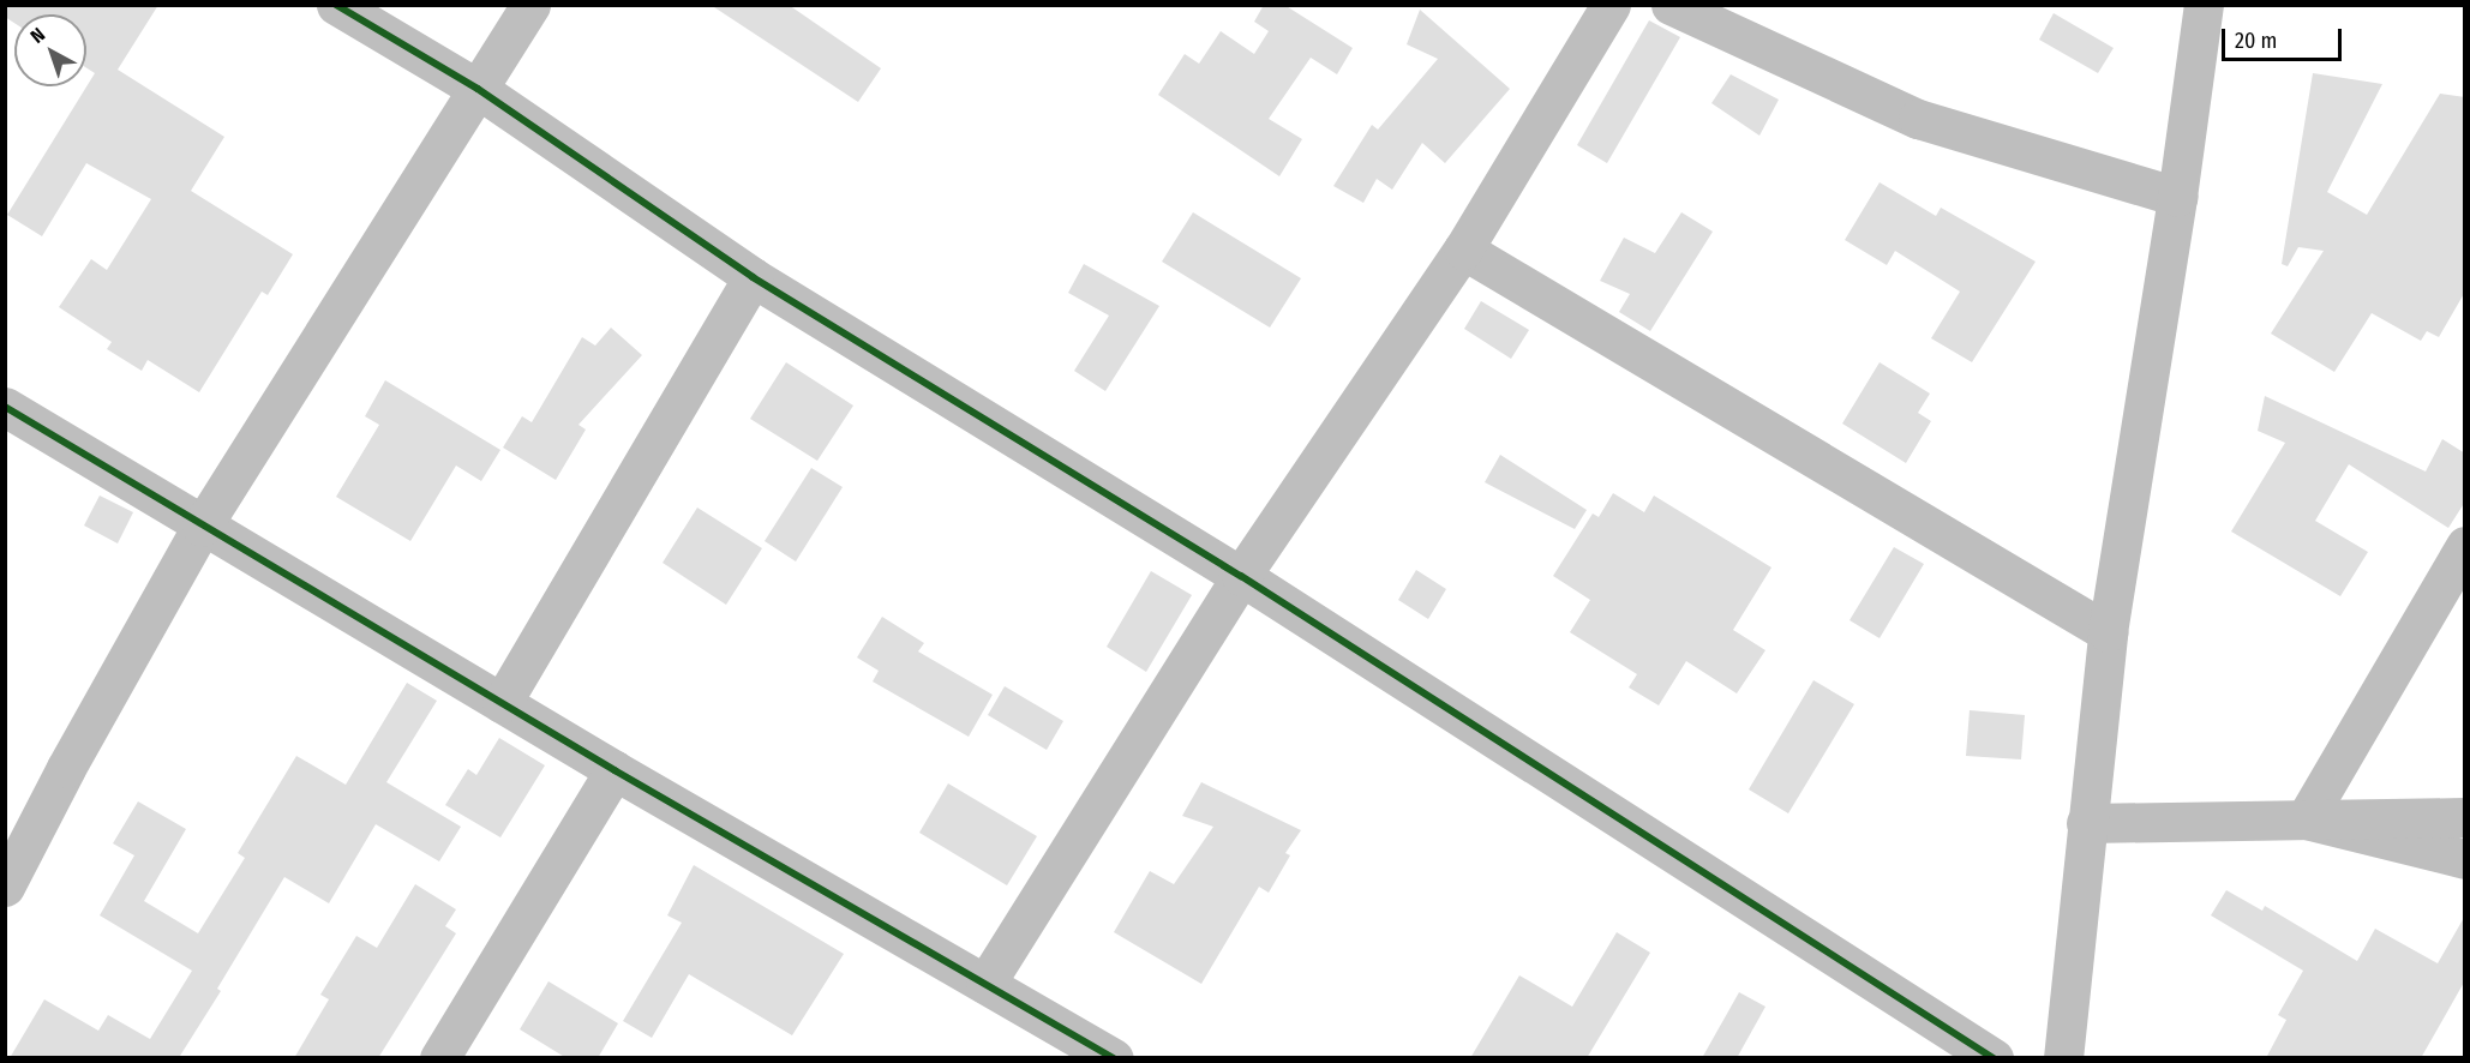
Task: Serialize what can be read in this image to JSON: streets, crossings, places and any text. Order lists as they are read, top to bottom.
{
  "scale_bar": "20 m",
  "north": "top left"
}
